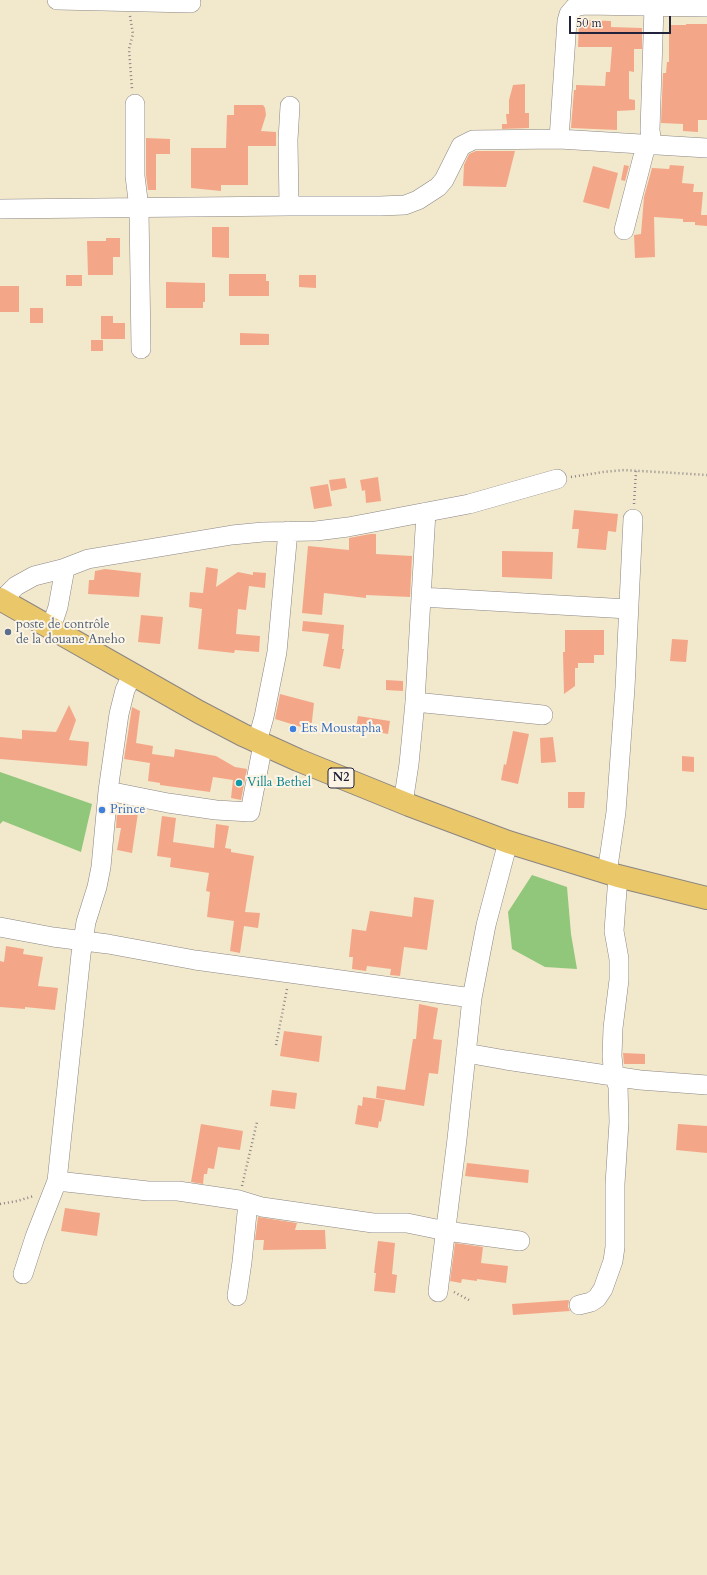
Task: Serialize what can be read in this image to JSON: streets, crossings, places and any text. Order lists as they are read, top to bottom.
{
  "streets": {
    "highway": ["N2"]
  },
  "places": [
    "poste de contrôle de la douane Aneho",
    "Ets Moustapha",
    "Villa Bethel",
    "Prince"
  ],
  "scale_bar": "50 m"
}
